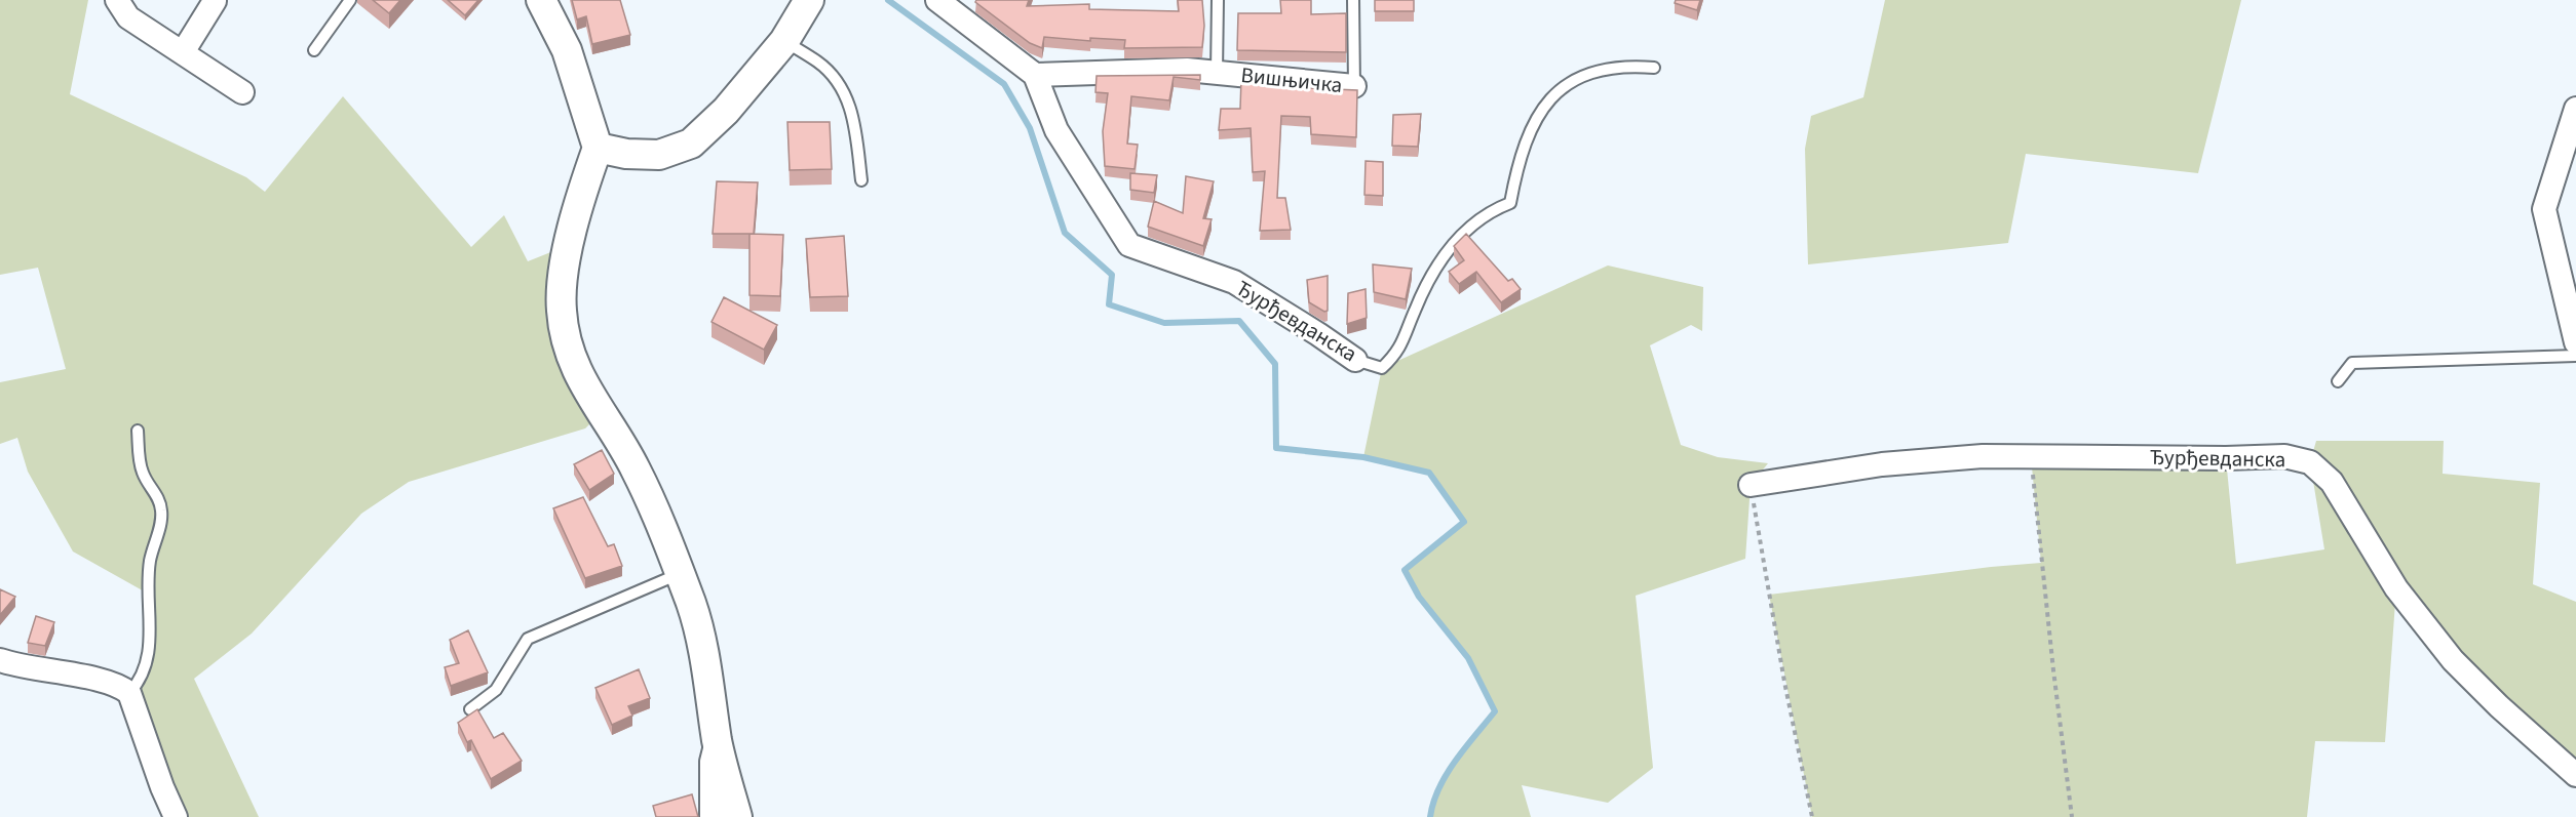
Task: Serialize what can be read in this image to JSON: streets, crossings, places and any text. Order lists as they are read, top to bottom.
{
  "streets": {
    "street": ["Вишњичка", "Ђурђевданска"]
  },
  "crossings": [
    ["Вишњичка", "Ђурђевданска"]
  ]
}
